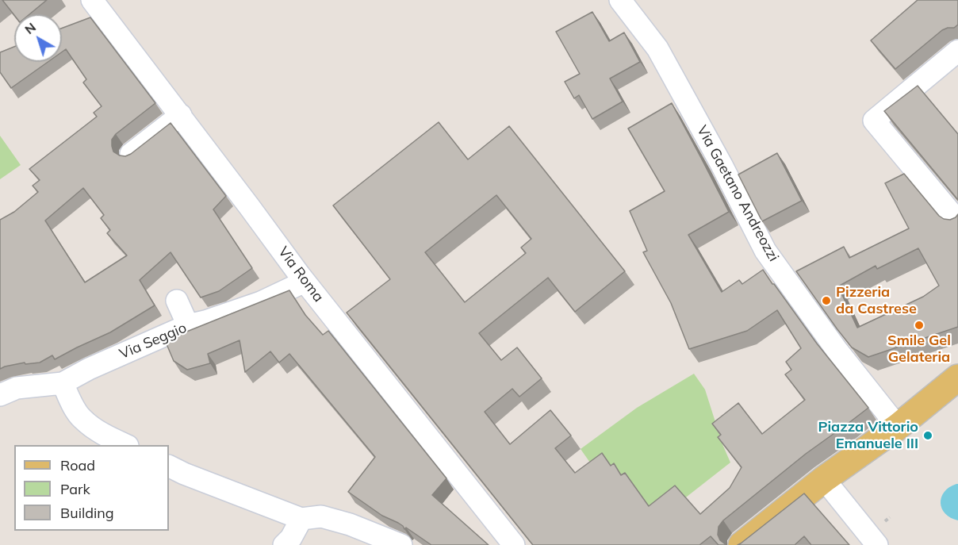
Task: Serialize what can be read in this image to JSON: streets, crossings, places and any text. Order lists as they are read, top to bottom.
{
  "streets": {
    "street": ["Via Gaetano Andreozzi", "Via Roma", "Via Seggio"]
  },
  "crossings": [
    ["Via Roma", "Via Seggio"]
  ],
  "places": ["Pizzeria da Castrese", "Smile Gel Gelateria", "Piazza Vittorio Emanuele III"],
  "legend": ["Road", "Park", "Building"],
  "north": "top left"
}
